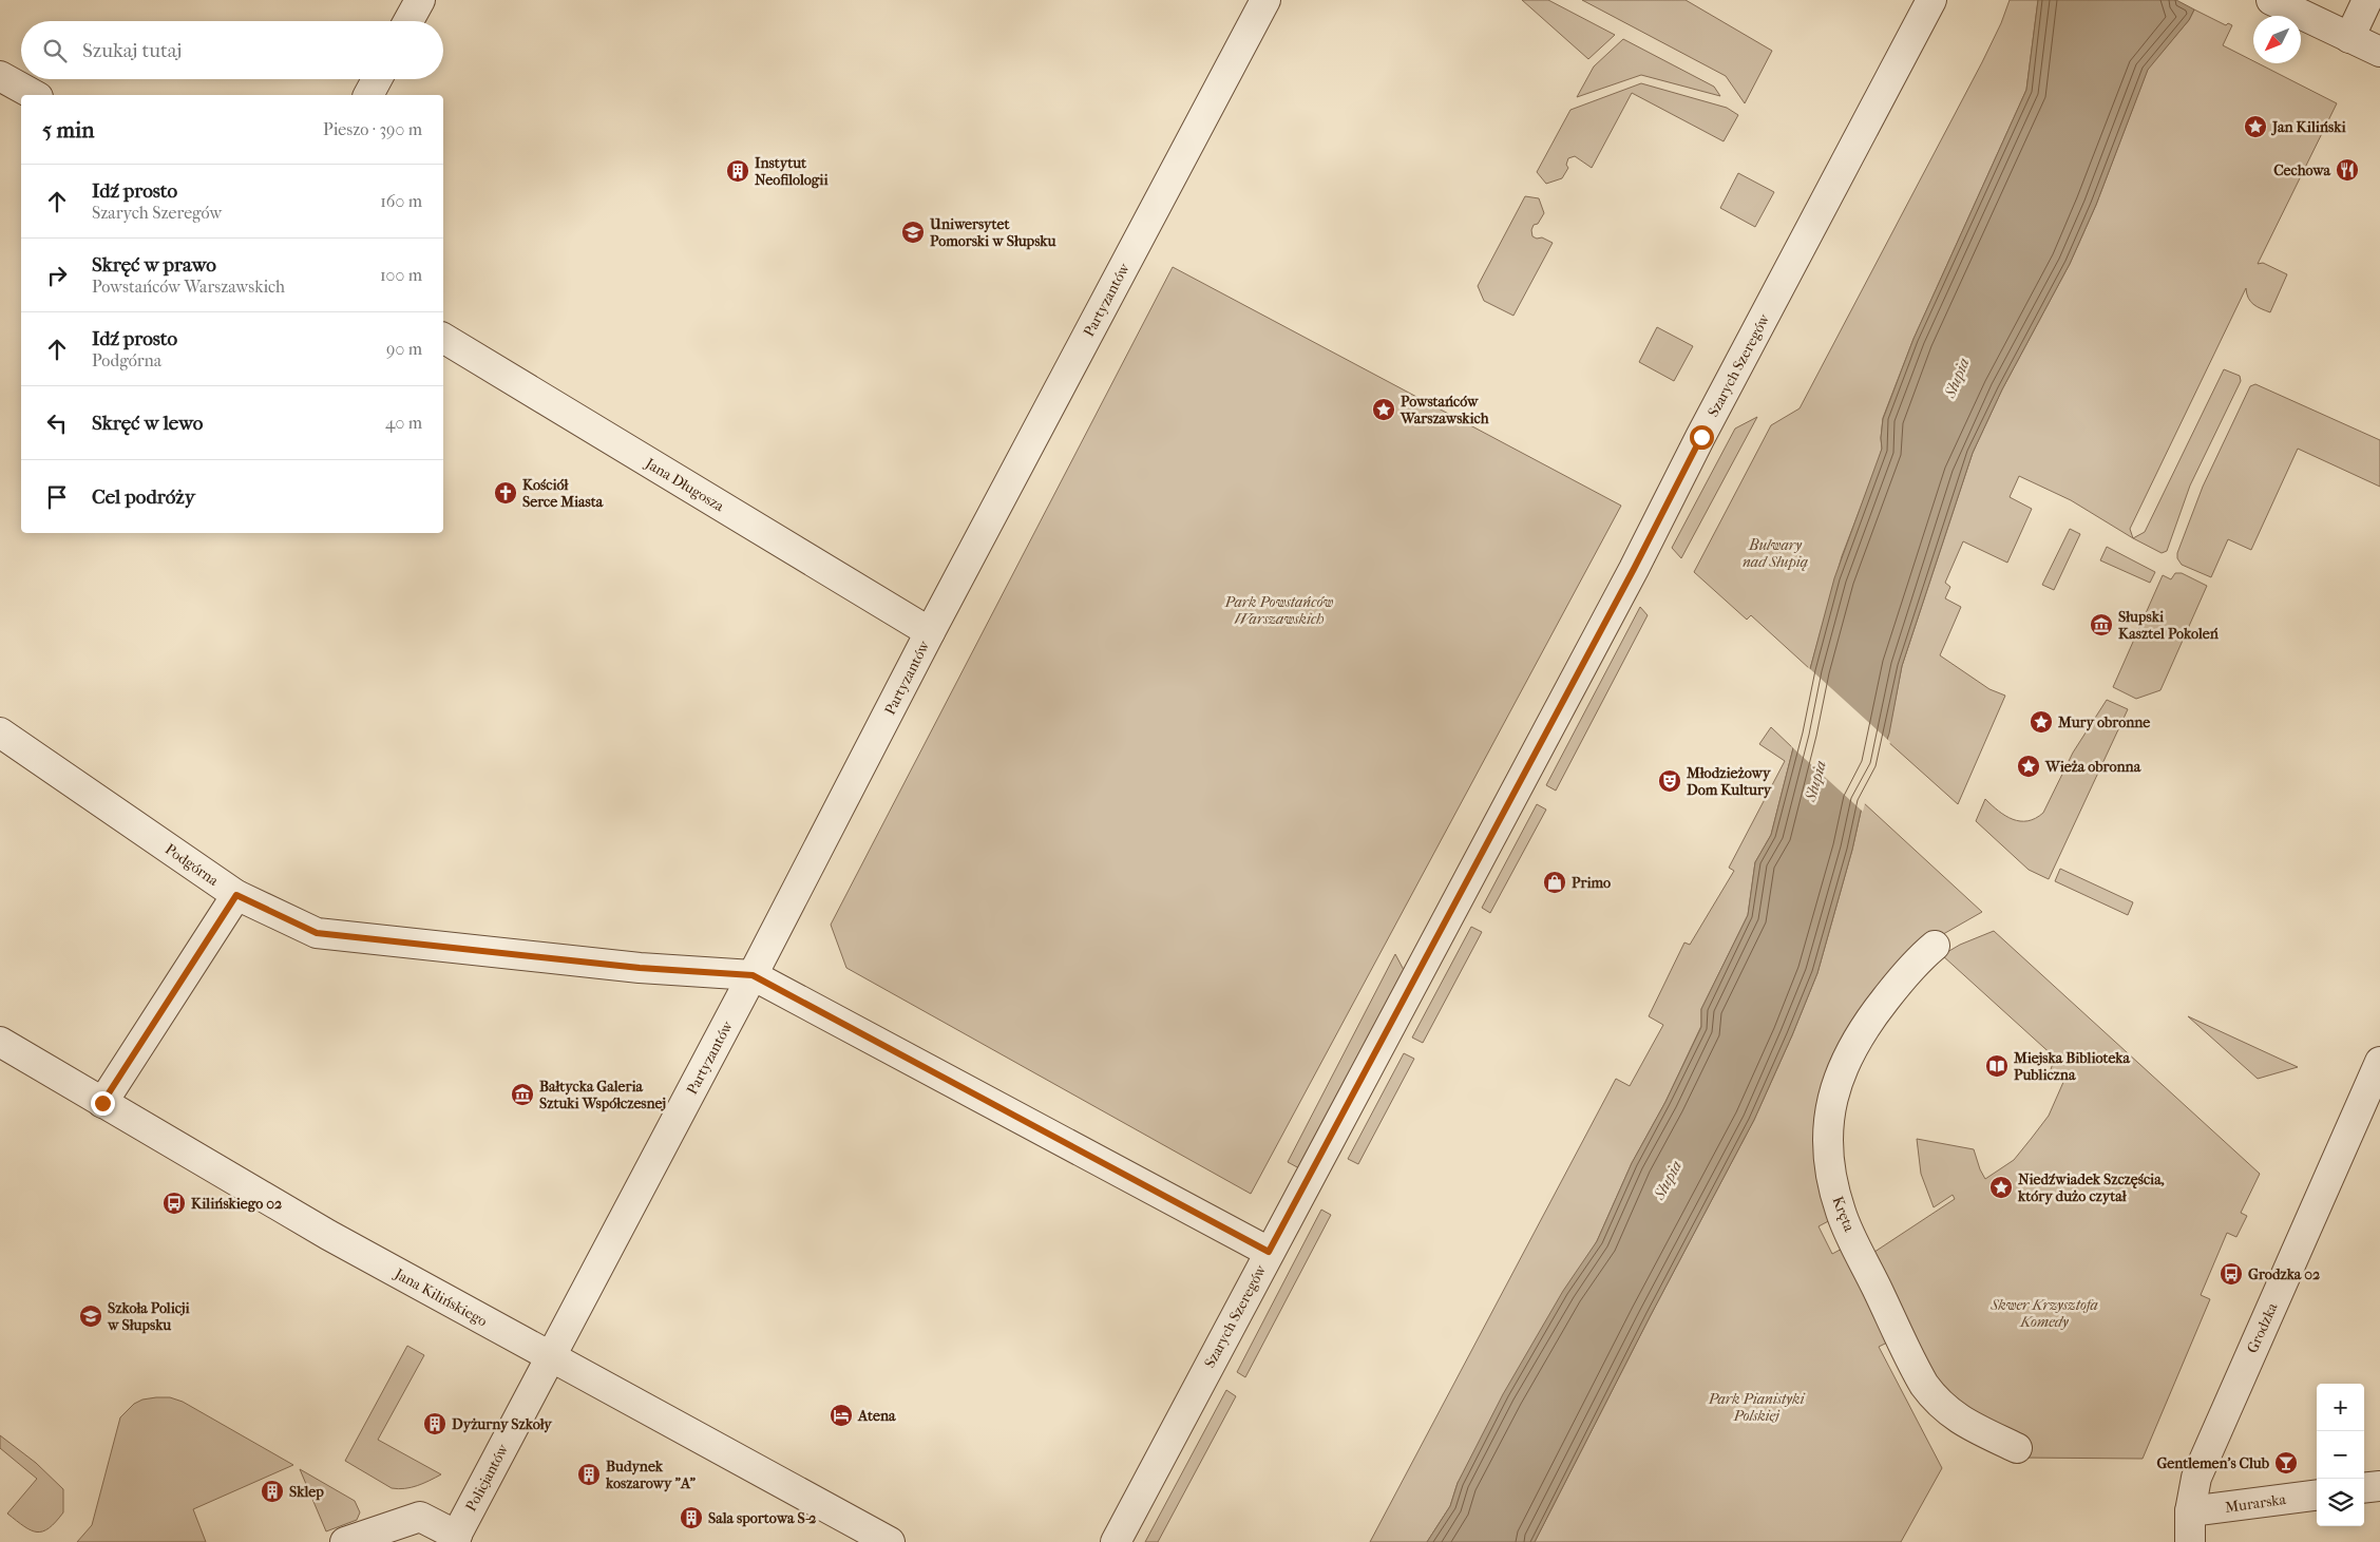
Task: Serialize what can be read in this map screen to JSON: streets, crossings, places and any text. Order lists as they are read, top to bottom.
{
  "streets": {
    "street": [
      "Partyzantów",
      "Szarych Szeregów",
      "Jana Długosza",
      "Podgórna",
      "Kręta",
      "Jana Kilińskiego",
      "Grodzka",
      "Policjantów",
      "Murarska"
    ]
  },
  "crossings": [
    ["Partyzantów", "Jana Długosza"],
    ["Partyzantów", "Podgórna"],
    ["Partyzantów", "Jana Kilińskiego"],
    ["Partyzantów", "Policjantów"],
    ["Jana Kilińskiego", "Policjantów"],
    ["Grodzka", "Murarska"]
  ],
  "water": ["Słupia"],
  "parks": [
    "Bulwary nad Słupią",
    "Park Powstańców Warszawskich",
    "Skwer Krzysztofa Komedy",
    "Park Pianistyki Polskiej"
  ],
  "places": {
    "place": [
      "Jan Kiliński",
      "Powstańców Warszawskich",
      "Mury obronne",
      "Wieża obronna",
      "Niedźwiadek Szczęścia, który dużo czytał"
    ],
    "restaurant": ["Cechowa"],
    "building": [
      "Instytut Neofilologii",
      "Dyżurny Szkoły",
      "Budynek koszarowy \"A\"",
      "Sklep",
      "Sala sportowa S-2"
    ],
    "school or university": ["Uniwersytet Pomorski w Słupsku", "Szkoła Policji w Słupsku"],
    "church": ["Kościół Serce Miasta"],
    "museum": ["Słupski Kasztel Pokoleń", "Bałtycka Galeria Sztuki Współczesnej"],
    "theatre": ["Młodzieżowy Dom Kultury"],
    "shop": ["Primo"],
    "library": ["Miejska Biblioteka Publiczna"],
    "bus stop": ["Kilińskiego 02", "Grodzka 02"],
    "hotel": ["Atena"],
    "bar": ["Gentlemen's Club"]
  },
  "north": "bottom left",
  "page": {
    "search": "Szukaj tutaj",
    "heading": ["5 min", "Pieszo · 390 m"],
    "list": [
      ["Idź prosto", "Szarych Szeregów", "160 m"],
      ["Skręć w prawo", "Powstańców Warszawskich", "100 m"],
      ["Idź prosto", "Podgórna", "90 m"],
      ["Skręć w lewo", "40 m"],
      "Cel podróży"
    ],
    "map_buttons": ["+", "−"]
  }
}
